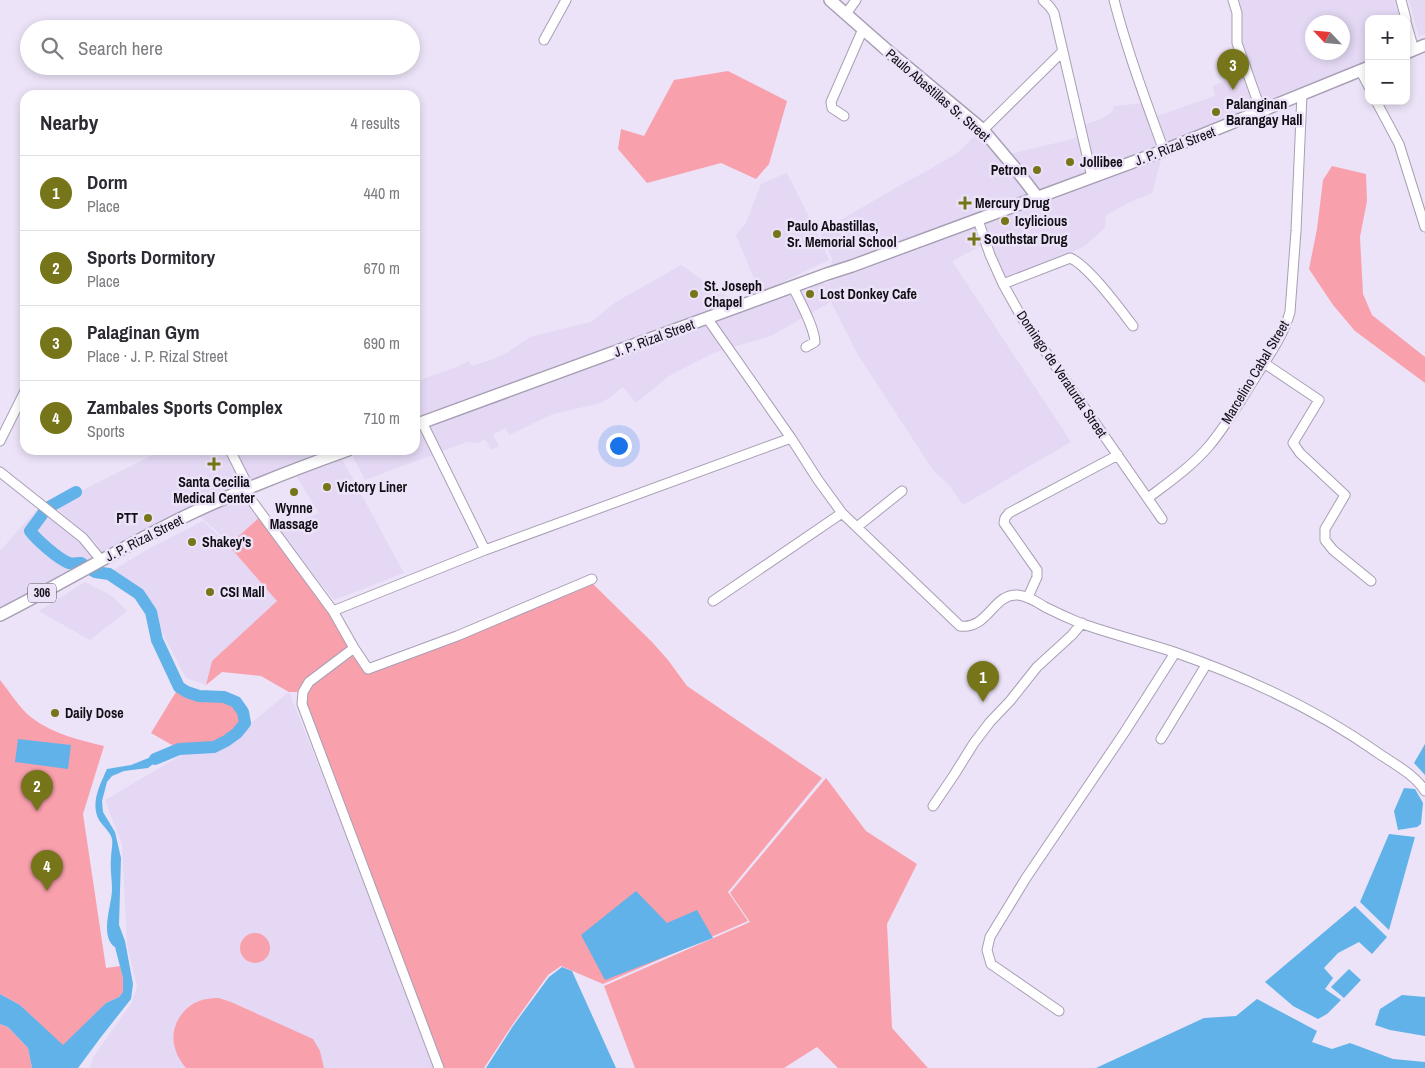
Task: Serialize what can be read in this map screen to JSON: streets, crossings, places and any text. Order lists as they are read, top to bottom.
{
  "streets": {
    "main road": ["Paulo Abastillas Sr. Street", "J. P. Rizal Street", "306"],
    "street": ["Marcelino Cabal Street", "Domingo de Veraturda Street"]
  },
  "crossings": [
    ["Paulo Abastillas Sr. Street", "J. P. Rizal Street"],
    ["J. P. Rizal Street", "Marcelino Cabal Street"],
    ["J. P. Rizal Street", "Domingo de Veraturda Street"],
    ["Marcelino Cabal Street", "Domingo de Veraturda Street"]
  ],
  "places": {
    "other": [
      "Palanginan Barangay Hall",
      "Jollibee",
      "Petron",
      "Icylicious",
      "Paulo Abastillas, Sr. Memorial School",
      "St. Joseph Chapel",
      "Lost Donkey Cafe",
      "Victory Liner",
      "Wynne Massage",
      "PTT",
      "Shakey's",
      "CSI Mall",
      "Daily Dose"
    ],
    "health": ["Mercury Drug", "Southstar Drug", "Santa Cecilia Medical Center"]
  },
  "north": "top left",
  "page": {
    "map_buttons": ["+", "−"],
    "search": "Search here",
    "pins": [
      "3",
      "1",
      "2",
      "4"
    ],
    "heading": ["Nearby", "4 results"],
    "list": [
      {
        "mark": "1",
        "name": "Dorm",
        "note": "Place",
        "value": "440 m"
      },
      {
        "mark": "2",
        "name": "Sports Dormitory",
        "note": "Place",
        "value": "670 m"
      },
      {
        "mark": "3",
        "name": "Palaginan Gym",
        "note": "Place · J. P. Rizal Street",
        "value": "690 m"
      },
      {
        "mark": "4",
        "name": "Zambales Sports Complex",
        "note": "Sports",
        "value": "710 m"
      }
    ]
  }
}
